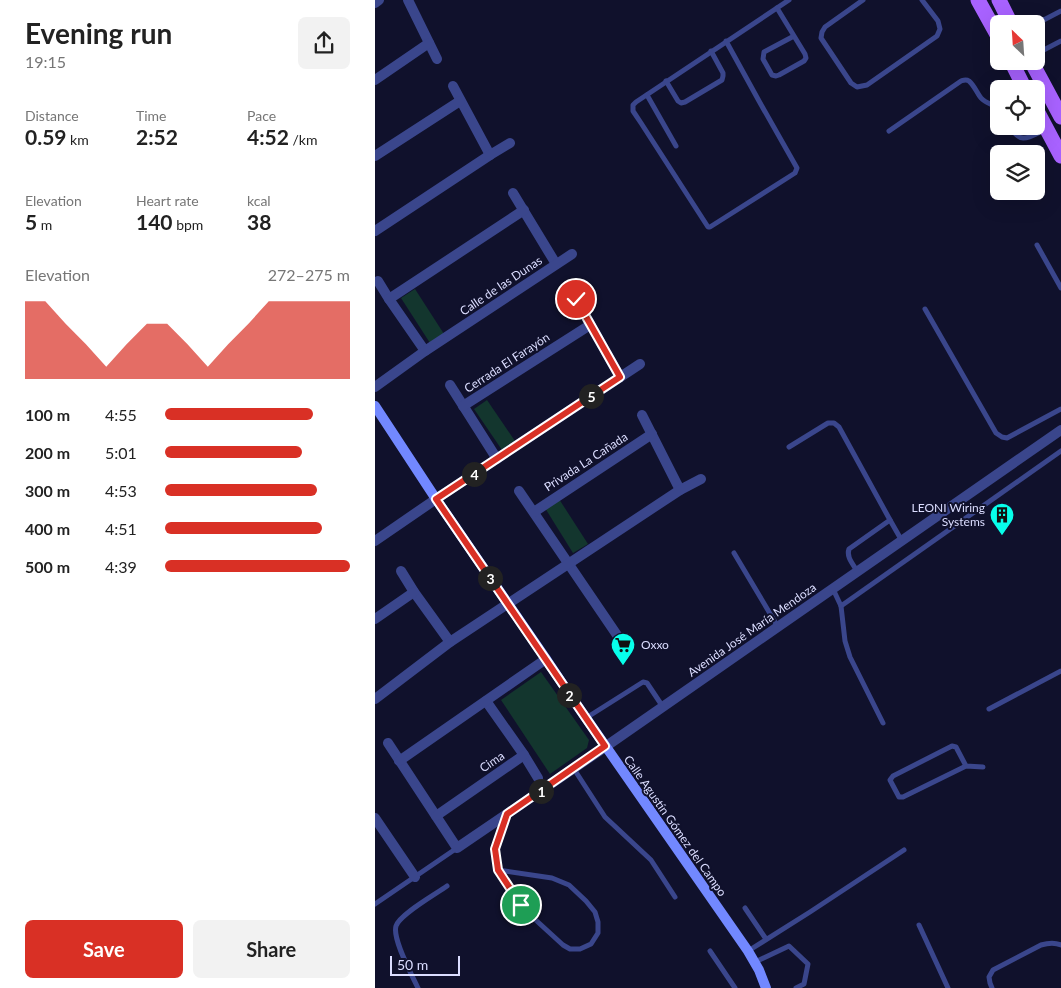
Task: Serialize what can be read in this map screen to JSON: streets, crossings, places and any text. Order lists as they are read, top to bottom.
{
  "streets": {
    "street": [
      "Calle de las Dunas",
      "Cerrada El Farayón",
      "Privada La Cañada",
      "Avenida José María Mendoza",
      "Cima",
      "Calle Agustín Gómez del Campo"
    ]
  },
  "crossings": [
    ["Avenida José María Mendoza", "Calle Agustín Gómez del Campo"]
  ],
  "places": {
    "building": ["LEONI Wiring Systems"],
    "supermarket": ["Oxxo"]
  },
  "scale_bar": "50 m",
  "north": "top left",
  "page": {
    "heading": ["Evening run", "19:15"],
    "stats": [
      ["Distance", "0.59 km"],
      ["Time", "2:52"],
      ["Pace", "4:52 /km"],
      ["Elevation", "5 m"],
      ["Heart rate", "140 bpm"],
      ["kcal", "38"]
    ],
    "chart": ["Elevation", "272–275 m"],
    "pins": [
      "5",
      "4",
      "3",
      "2",
      "1"
    ],
    "list": [
      {
        "name": "100 m",
        "note": "4:55"
      },
      {
        "name": "200 m",
        "note": "5:01"
      },
      {
        "name": "300 m",
        "note": "4:53"
      },
      {
        "name": "400 m",
        "note": "4:51"
      },
      {
        "name": "500 m",
        "note": "4:39"
      }
    ],
    "buttons": ["Save", "Share"],
    "scale": "50 m"
  }
}
